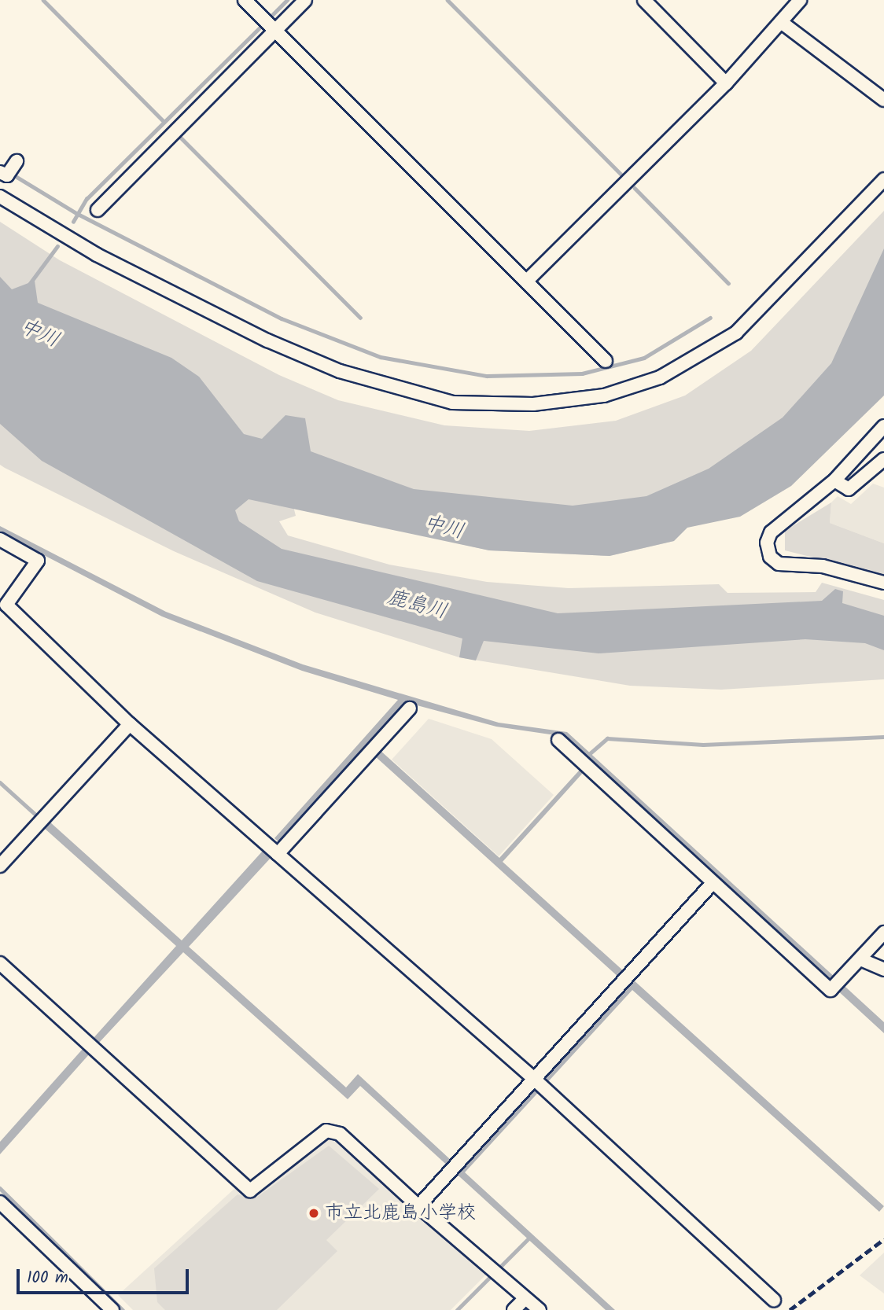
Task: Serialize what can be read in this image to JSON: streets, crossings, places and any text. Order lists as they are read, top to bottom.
{
  "water": ["中川", "鹿島川"],
  "places": ["市立北鹿島小学校"],
  "scale_bar": "100 m"
}
